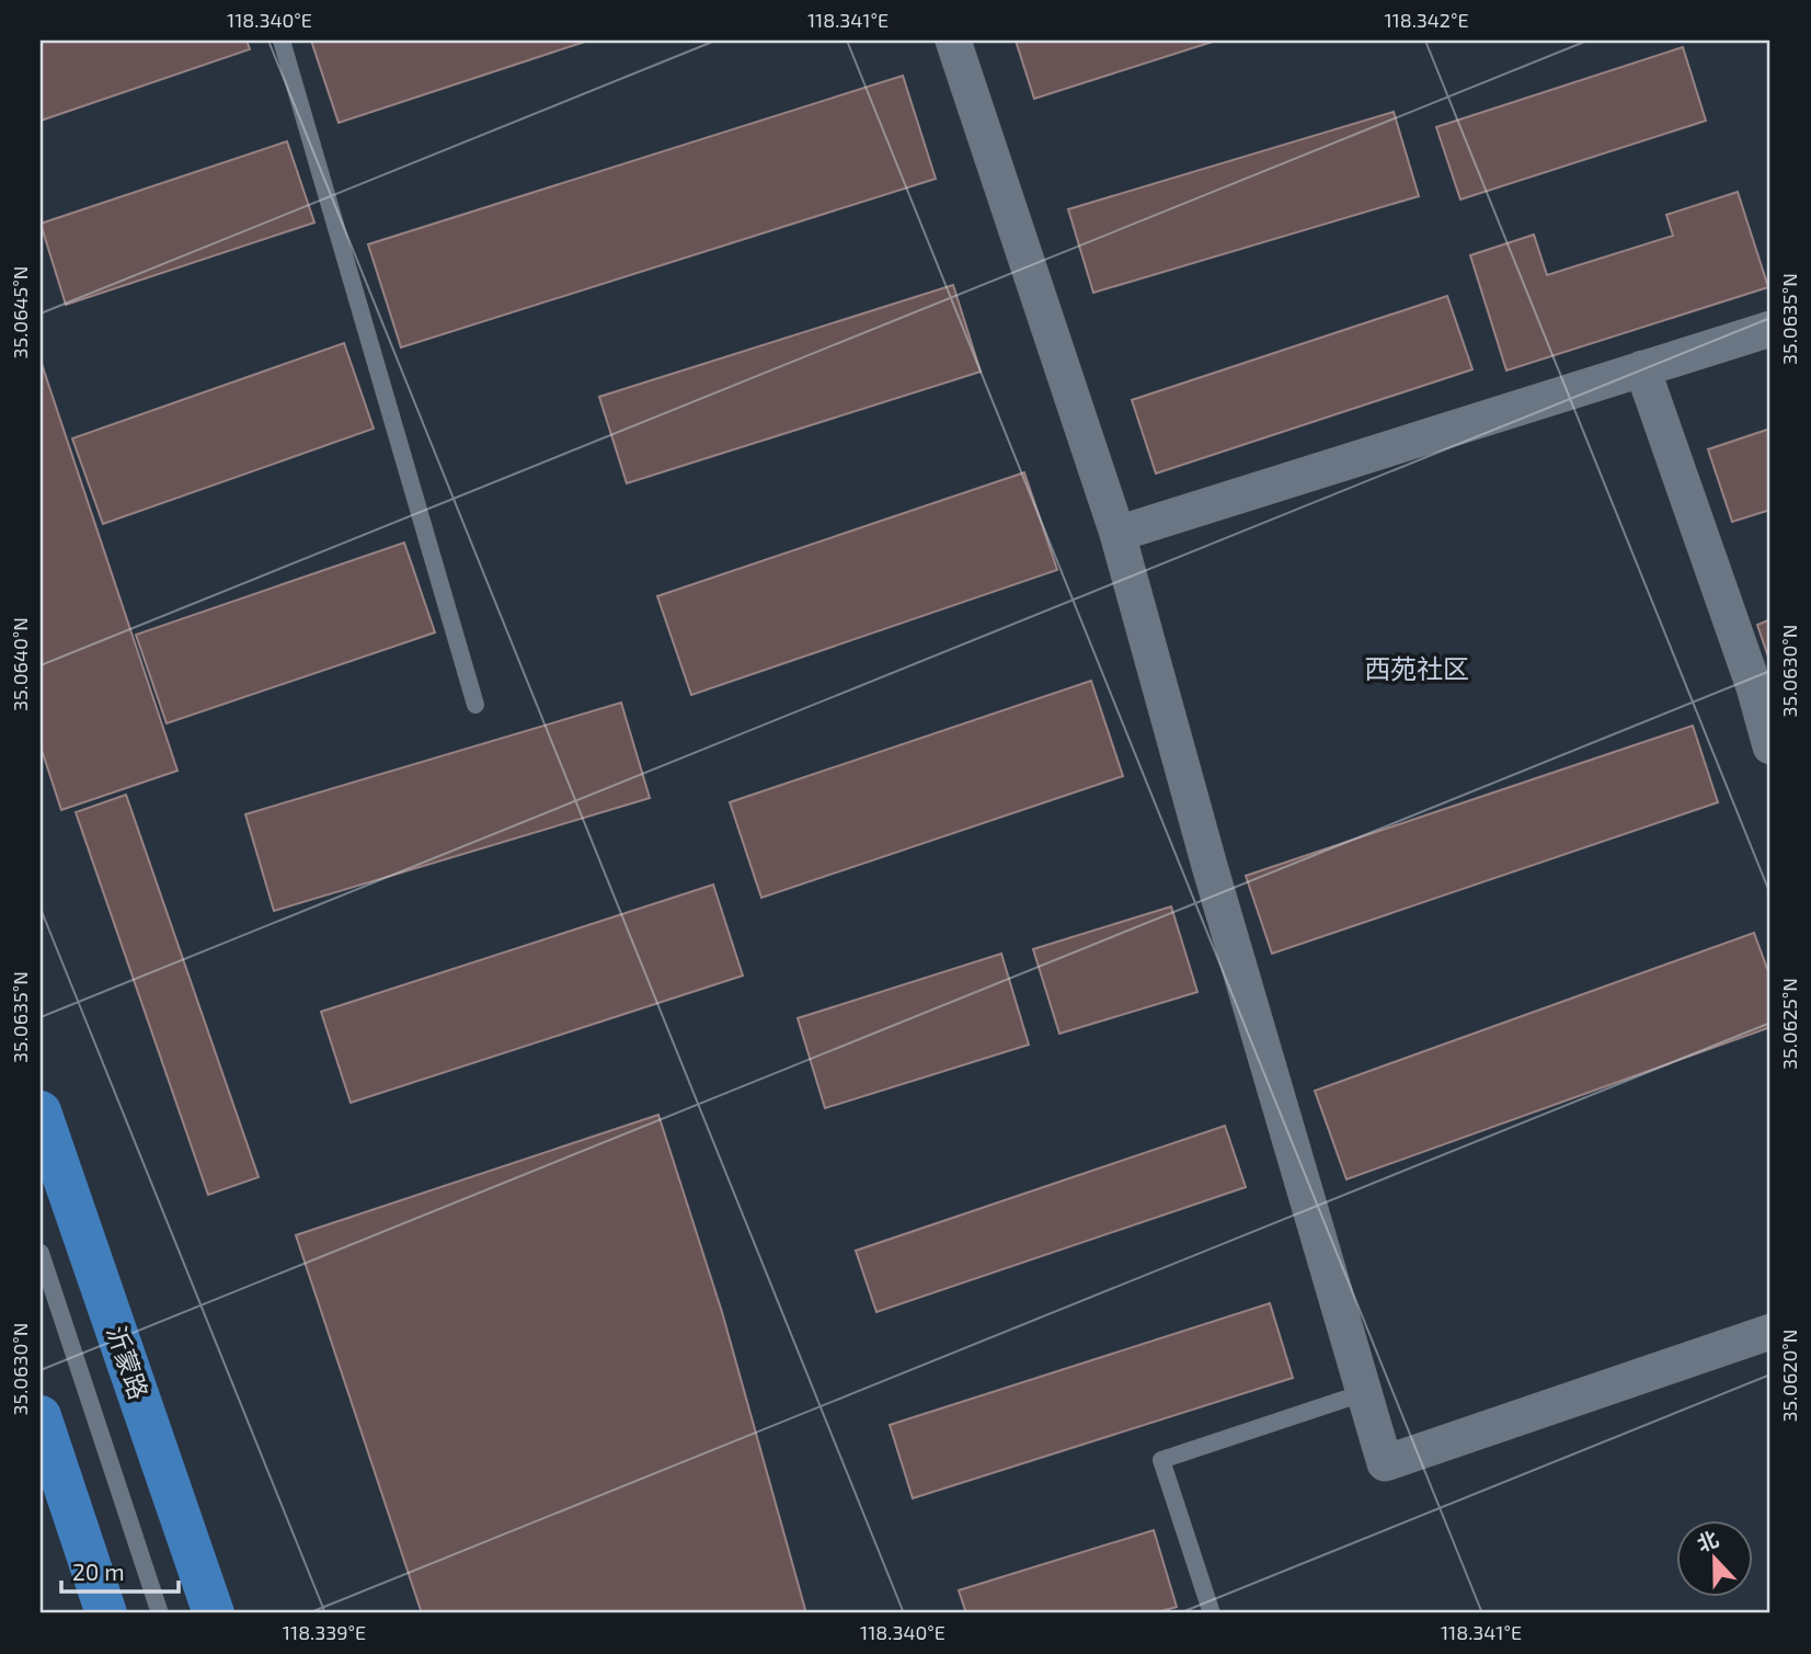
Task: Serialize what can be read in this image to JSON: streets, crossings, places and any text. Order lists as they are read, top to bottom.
{
  "streets": {
    "main road": ["沂蒙路"]
  },
  "districts": ["西苑社区"],
  "scale_bar": "20 m",
  "north": "top",
  "coordinates": [
    "118.340°E",
    "118.341°E",
    "118.342°E",
    "35.0645°N",
    "35.0635°N",
    "35.0640°N",
    "35.0630°N",
    "35.0625°N",
    "35.0620°N",
    "118.339°E"
  ]
}
